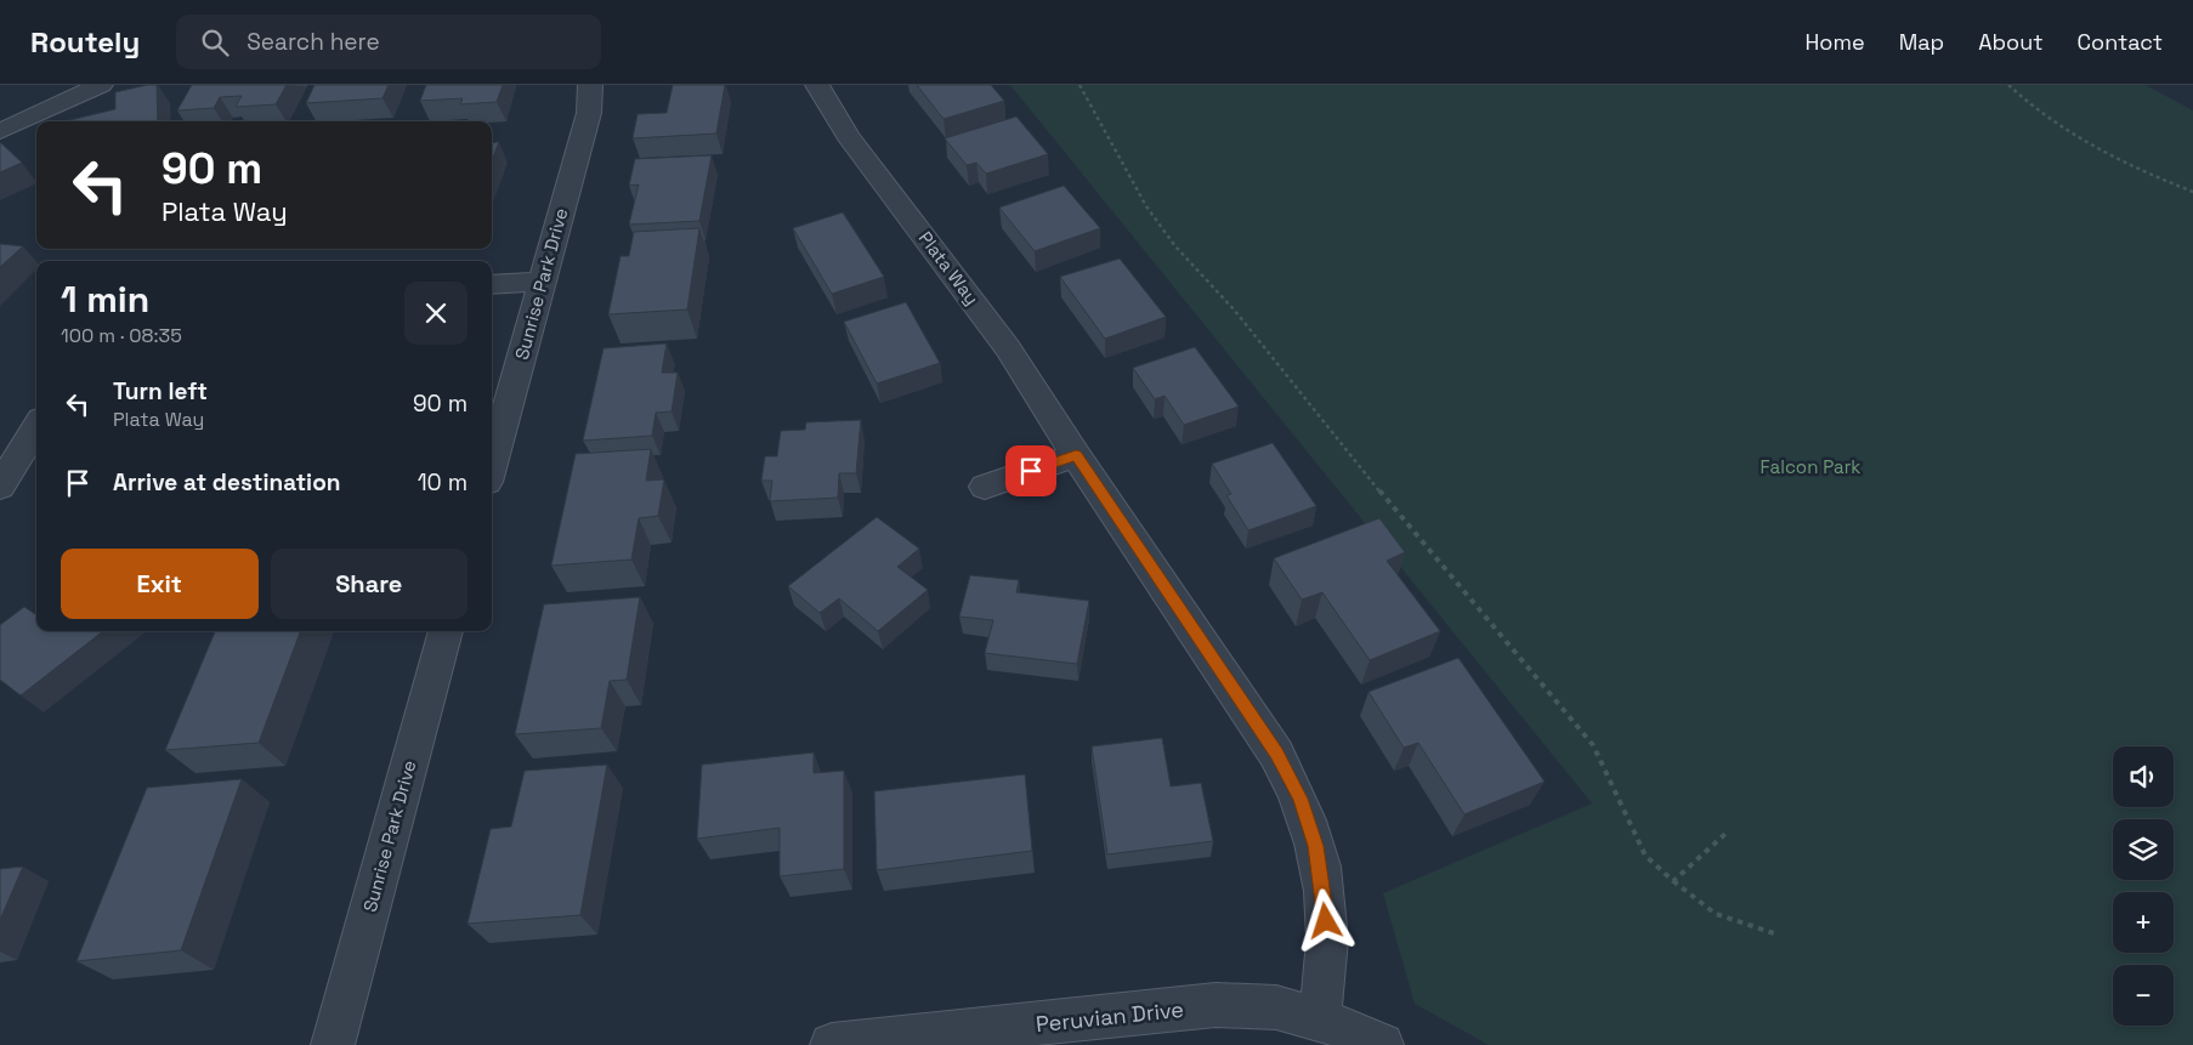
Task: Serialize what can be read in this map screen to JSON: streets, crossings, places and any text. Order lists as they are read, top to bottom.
{
  "streets": {
    "street": ["Plata Way", "Sunrise Park Drive", "Peruvian Drive"]
  },
  "crossings": [
    ["Plata Way", "Peruvian Drive"]
  ],
  "parks": ["Falcon Park"],
  "page": {
    "header": "Routely",
    "search": "Search here",
    "nav": [
      "Home",
      "Map",
      "About",
      "Contact"
    ],
    "turn": ["90 m", "Plata Way"],
    "heading": ["1 min", "100 m · 08:35"],
    "list": [
      {
        "name": "Turn left",
        "note": "Plata Way",
        "value": "90 m"
      },
      {
        "name": "Arrive at destination",
        "value": "10 m"
      }
    ],
    "buttons": ["Exit", "Share"],
    "map_buttons": ["+", "−"]
  }
}
